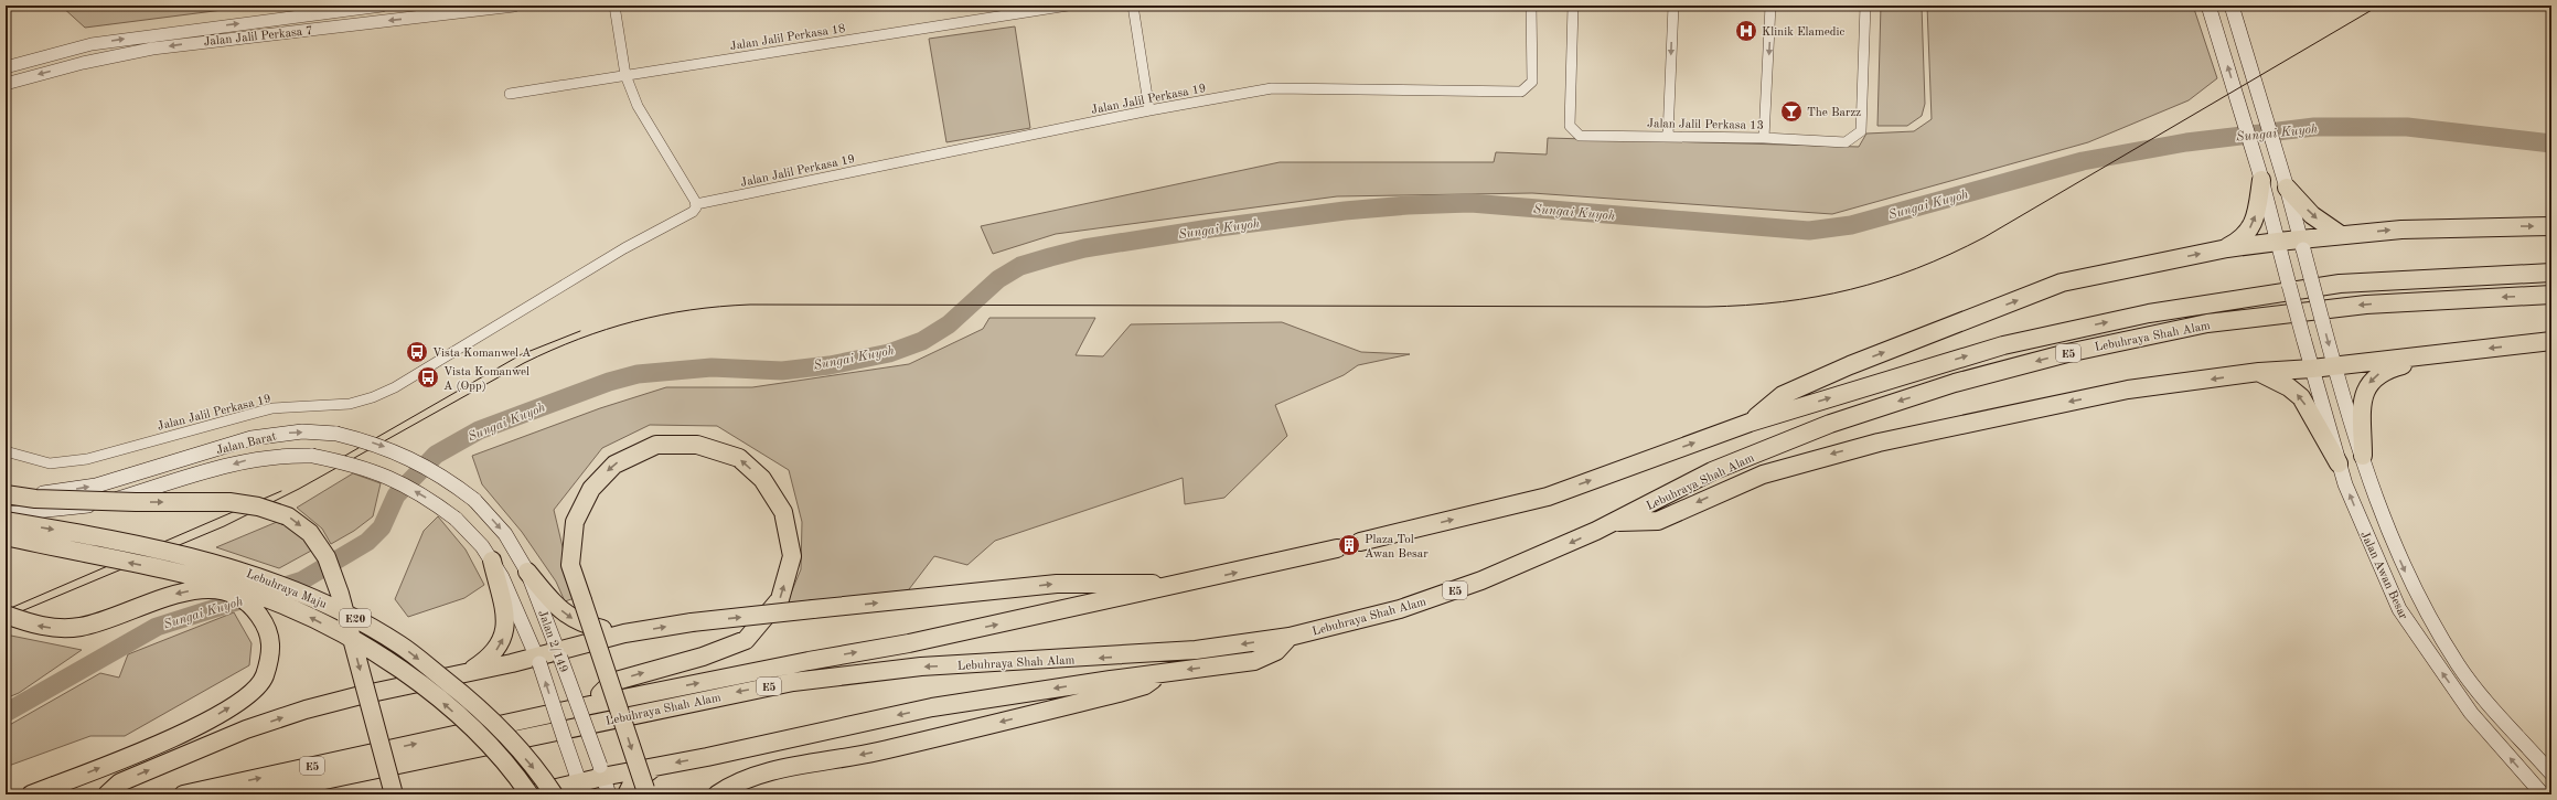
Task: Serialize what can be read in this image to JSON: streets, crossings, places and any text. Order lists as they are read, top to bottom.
{
  "streets": {
    "highway": [
      "Lebuhraya Shah Alam",
      "E5",
      "Lebuhraya Maju",
      "E20"
    ],
    "main road": ["Jalan Barat", "Jalan Awan Besar", "Jalan 2/149"],
    "street": [
      "Jalan Jalil Perkasa 7",
      "Jalan Jalil Perkasa 18",
      "Jalan Jalil Perkasa 19",
      "Jalan Jalil Perkasa 13"
    ]
  },
  "crossings": [
    ["Jalan Barat", "Jalan 2/149"]
  ],
  "water": ["Sungai Kuyoh"],
  "places": {
    "hospital": ["Klinik Elamedic"],
    "bar": ["The Barzz"],
    "bus stop": ["Vista Komanwel A", "Vista Komanwel A (Opp)"],
    "building": ["Plaza Tol Awan Besar"]
  }
}
